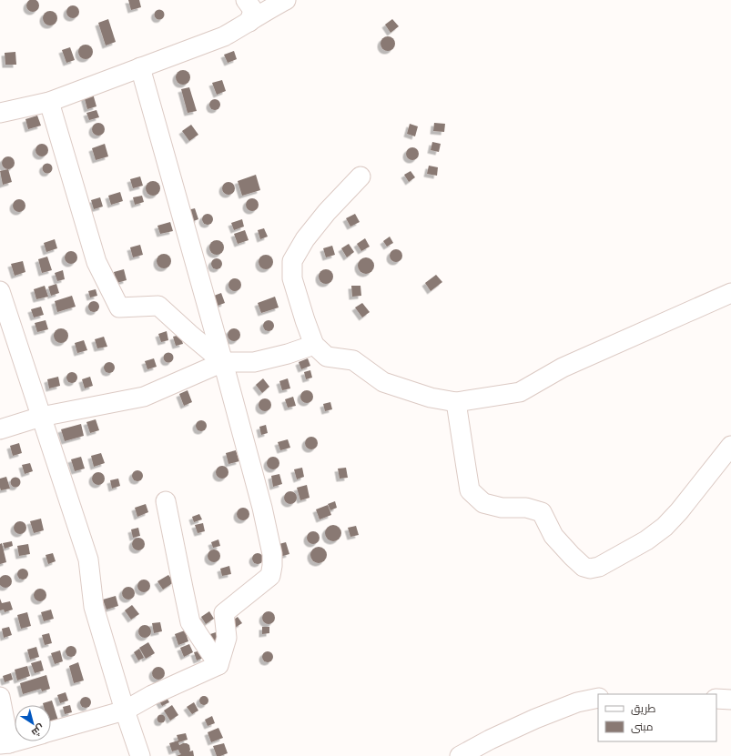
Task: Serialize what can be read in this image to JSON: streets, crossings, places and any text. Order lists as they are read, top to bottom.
{
  "legend": ["طريق", "مبنى"],
  "north": "bottom right"
}
